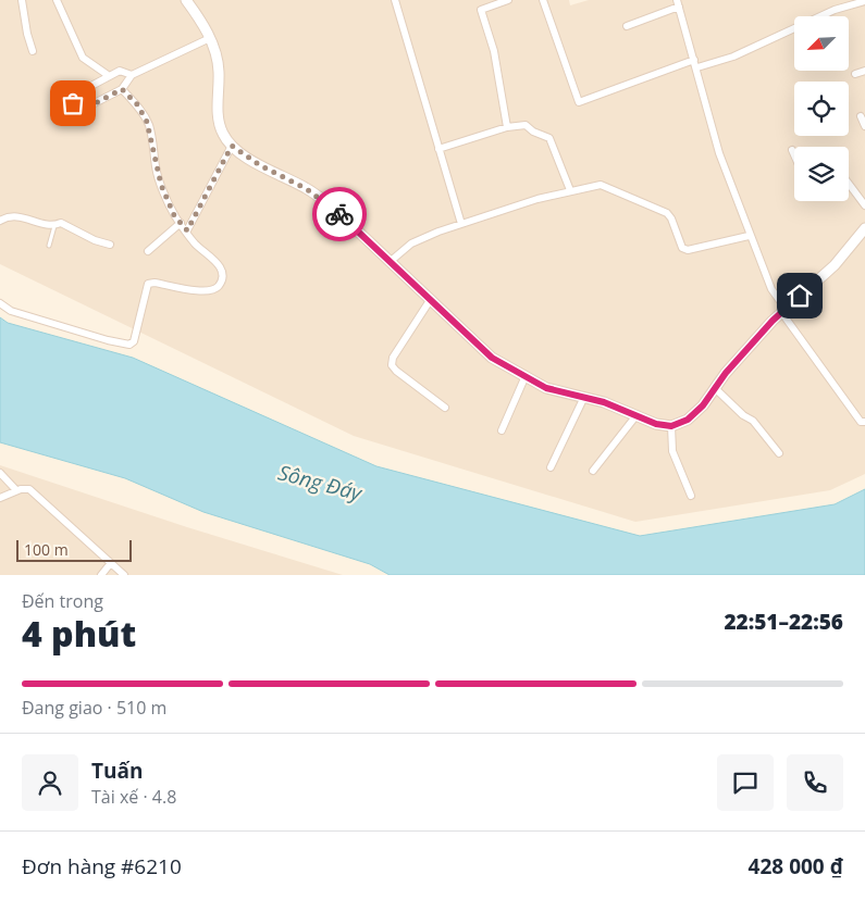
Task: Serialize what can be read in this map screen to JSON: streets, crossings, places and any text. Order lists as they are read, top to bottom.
{
  "water": ["Sông Đáy"],
  "scale_bar": "100 m",
  "north": "bottom left",
  "page": {
    "scale": "100 m",
    "heading": ["4 phút", "Đến trong", "22:51–22:56"],
    "panel": [
      "Tuấn",
      "Tài xế · 4.8",
      "Đơn hàng #6210",
      "428 000 ₫"
    ],
    "bar": "Đang giao · 510 m"
  }
}
